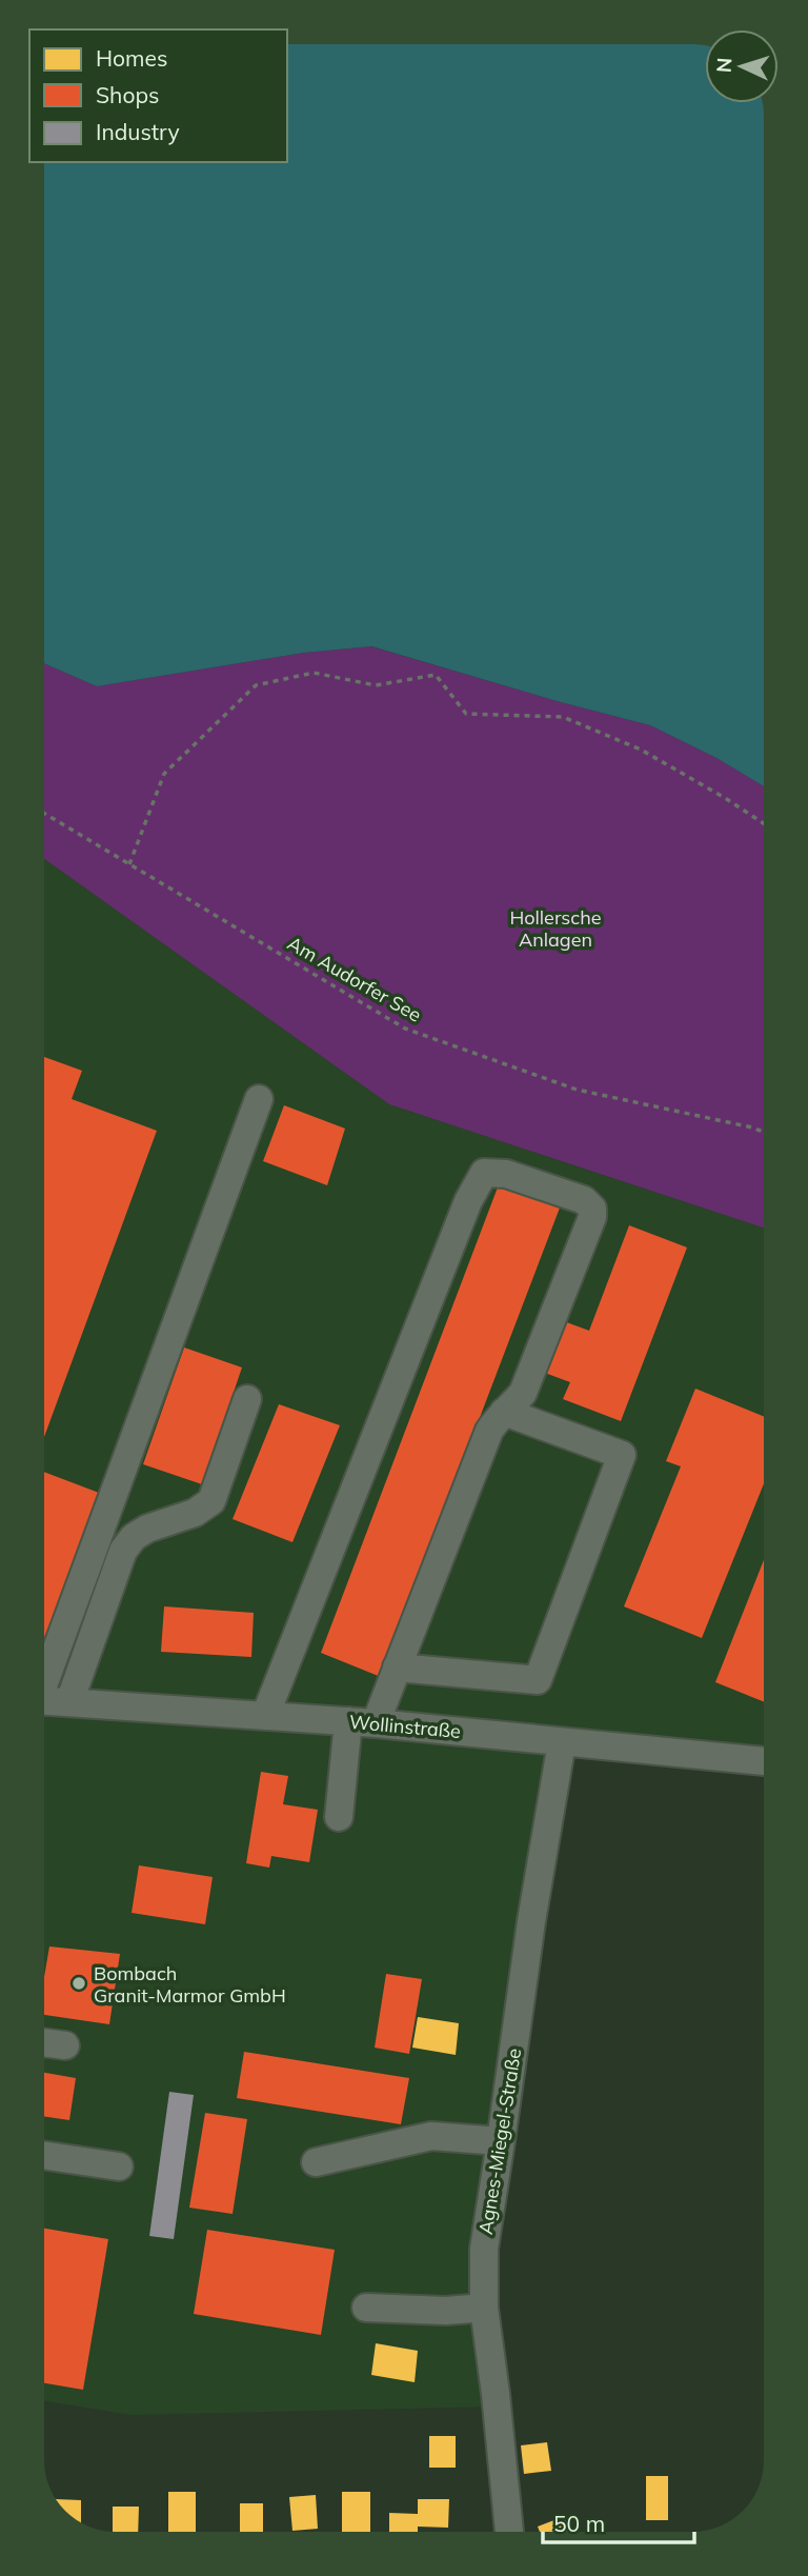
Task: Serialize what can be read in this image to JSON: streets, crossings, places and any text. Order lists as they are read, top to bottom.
{
  "streets": {
    "street": ["Wollinstraße", "Agnes-Miegel-Straße"],
    "path": ["Am Audorfer See"]
  },
  "crossings": [
    ["Wollinstraße", "Agnes-Miegel-Straße"]
  ],
  "parks": ["Hollersche Anlagen"],
  "places": ["Bombach Granit-Marmor GmbH"],
  "legend": ["Homes", "Shops", "Industry"],
  "scale_bar": "50 m",
  "north": "left"
}
